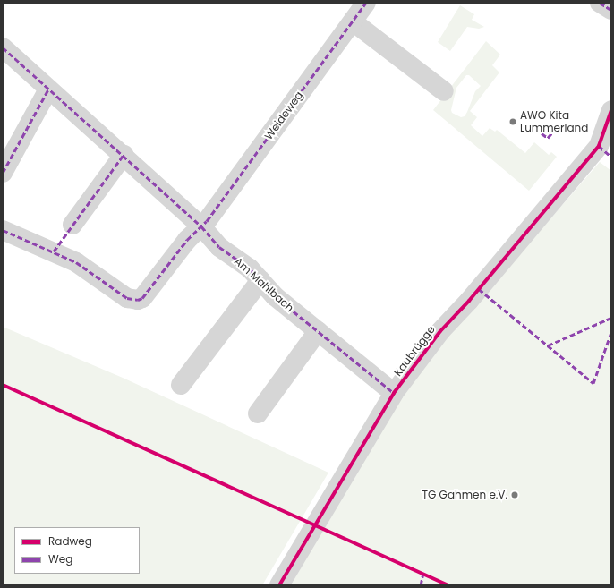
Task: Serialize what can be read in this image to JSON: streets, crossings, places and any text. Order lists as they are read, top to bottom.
{
  "streets": {
    "street": ["Weideweg", "Am Mahlbach", "Kaubrügge"]
  },
  "crossings": [
    ["Weideweg", "Am Mahlbach"],
    ["Am Mahlbach", "Kaubrügge"]
  ],
  "places": ["AWO Kita Lummerland", "TG Gahmen e.V."],
  "legend": ["Radweg", "Weg"]
}
